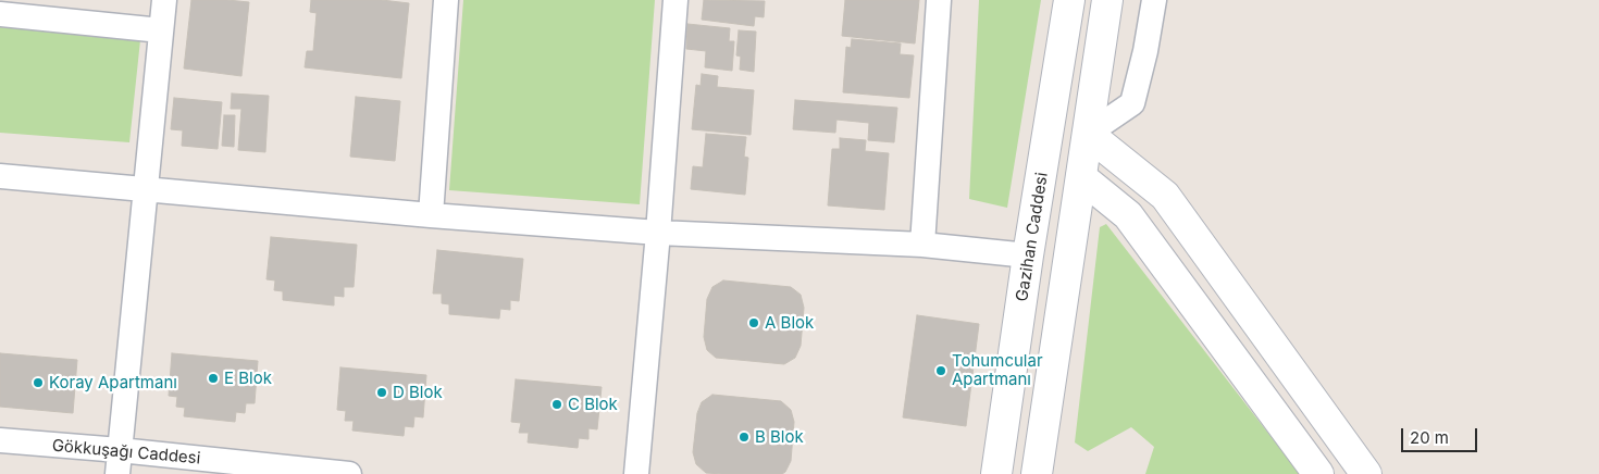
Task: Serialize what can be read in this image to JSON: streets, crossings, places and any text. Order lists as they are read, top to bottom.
{
  "streets": {
    "main road": ["Gazihan Caddesi"],
    "street": ["Gökkuşağı Caddesi"]
  },
  "places": [
    "A Blok",
    "Tohumcular Apartmanı",
    "E Blok",
    "Koray Apartmanı",
    "D Blok",
    "C Blok",
    "B Blok"
  ],
  "scale_bar": "20 m"
}
